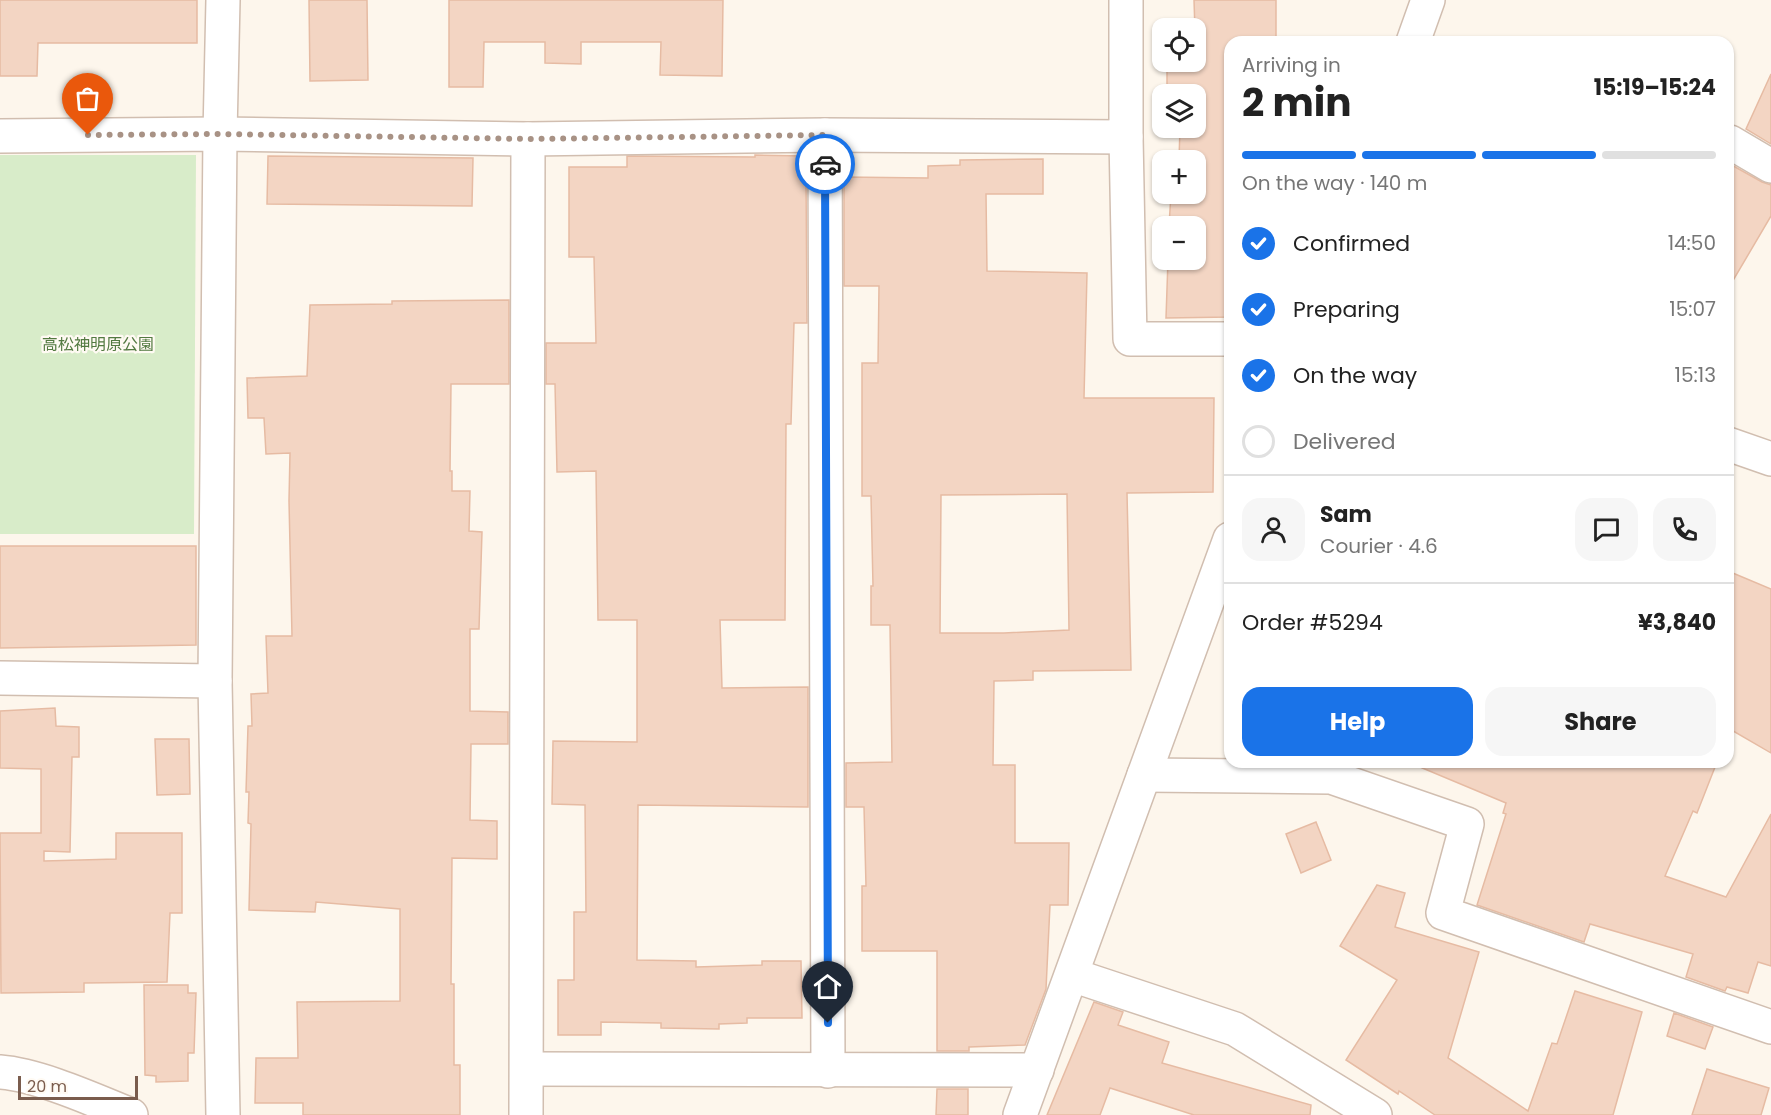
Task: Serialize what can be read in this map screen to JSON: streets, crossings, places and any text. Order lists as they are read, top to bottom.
{
  "parks": ["高松神明原公園"],
  "scale_bar": "20 m",
  "page": {
    "map_buttons": ["+", "−"],
    "heading": ["2 min", "Arriving in", "15:19–15:24"],
    "panel": [
      "Sam",
      "Courier · 4.6",
      "Order #5294",
      "¥3,840"
    ],
    "bar": "On the way · 140 m",
    "list": [
      ["Confirmed", "14:50"],
      ["Preparing", "15:07"],
      ["On the way", "15:13"],
      "Delivered"
    ],
    "buttons": ["Help", "Share"],
    "scale": "20 m"
  }
}
